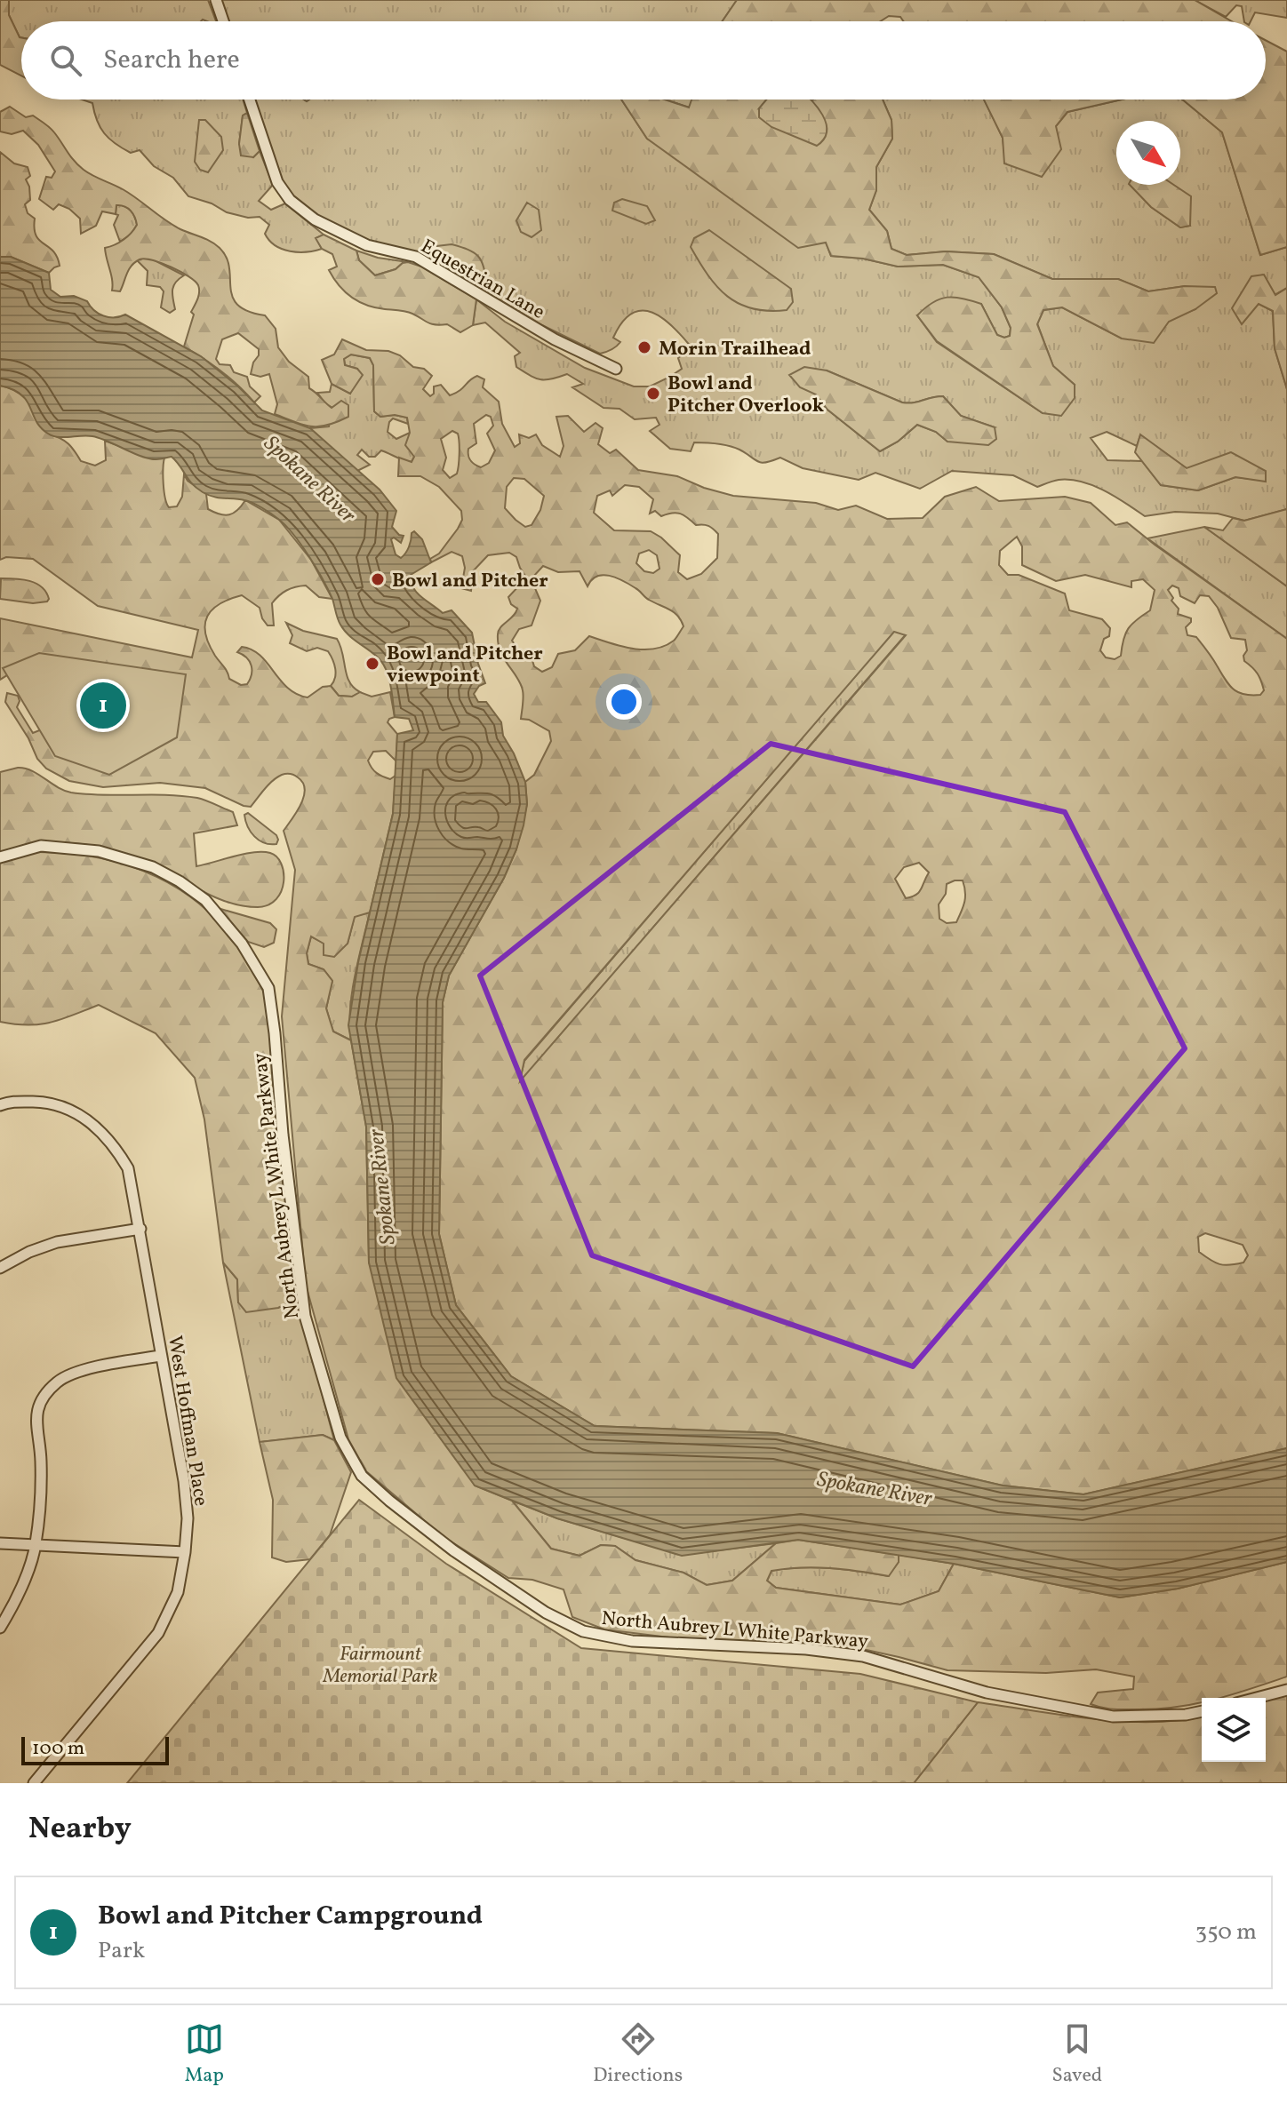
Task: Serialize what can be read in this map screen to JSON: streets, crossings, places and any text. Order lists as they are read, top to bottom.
{
  "streets": {
    "street": ["Equestrian Lane", "North Aubrey L White Parkway", "West Hoffman Place"]
  },
  "water": ["Spokane River"],
  "parks": ["Fairmount Memorial Park"],
  "places": [
    "Morin Trailhead",
    "Bowl and Pitcher Overlook",
    "Bowl and Pitcher",
    "Bowl and Pitcher viewpoint"
  ],
  "scale_bar": "100 m",
  "north": "bottom right",
  "page": {
    "search": "Search here",
    "pins": "1",
    "scale": "100 m",
    "heading": "Nearby",
    "list": [
      {
        "mark": "1",
        "name": "Bowl and Pitcher Campground",
        "note": "Park",
        "value": "350 m"
      }
    ],
    "nav": ["Map", "Directions", "Saved"]
  }
}
